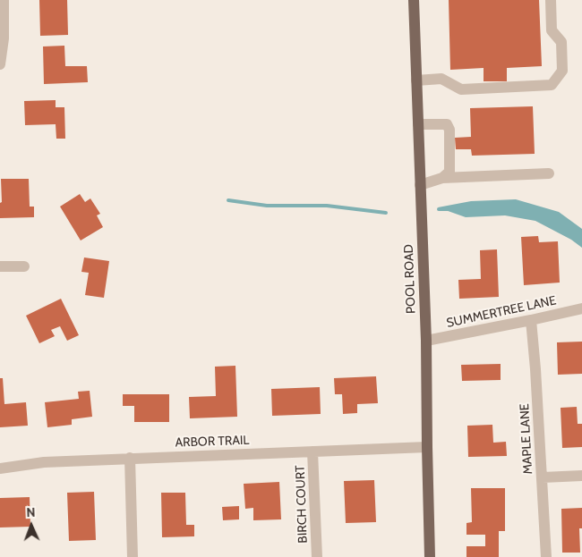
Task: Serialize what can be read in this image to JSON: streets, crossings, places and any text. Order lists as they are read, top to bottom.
{
  "streets": {
    "main road": ["POOL ROAD"],
    "street": [
      "SUMMERTREE LANE",
      "MAPLE LANE",
      "ARBOR TRAIL",
      "BIRCH COURT"
    ]
  },
  "crossings": [
    ["POOL ROAD", "SUMMERTREE LANE"],
    ["POOL ROAD", "ARBOR TRAIL"],
    ["SUMMERTREE LANE", "MAPLE LANE"],
    ["ARBOR TRAIL", "BIRCH COURT"]
  ],
  "north": "top"
}
